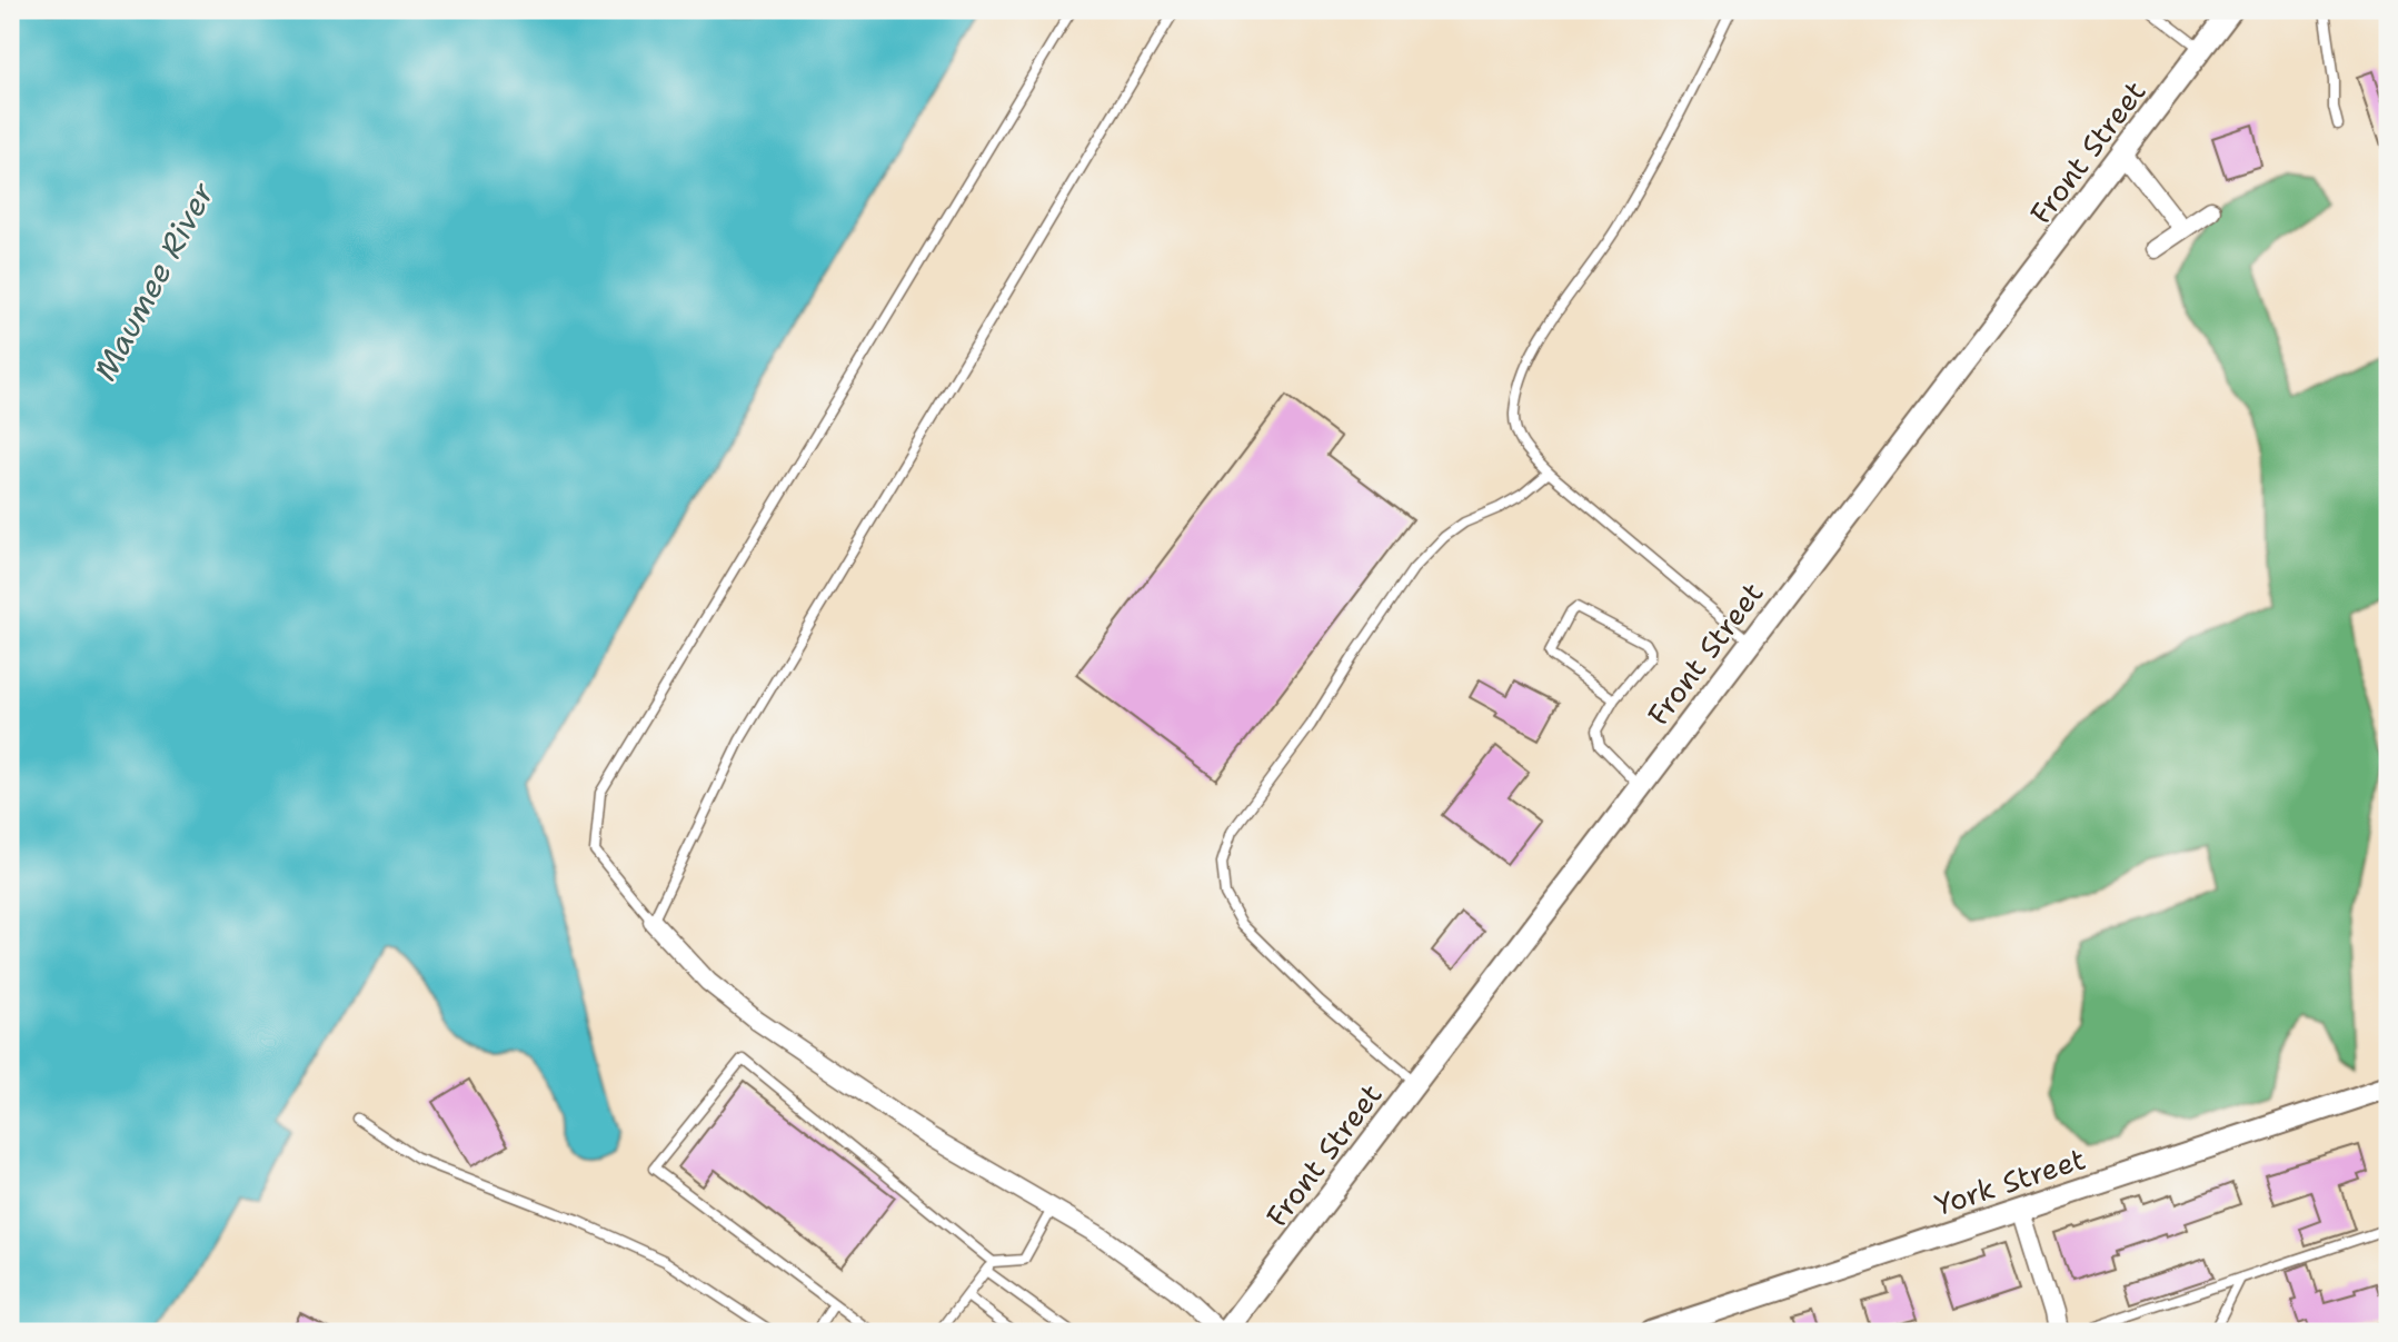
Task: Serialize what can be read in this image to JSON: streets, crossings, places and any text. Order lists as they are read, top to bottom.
{
  "streets": {
    "street": ["Front Street", "York Street"]
  },
  "water": ["Maumee River"]
}
